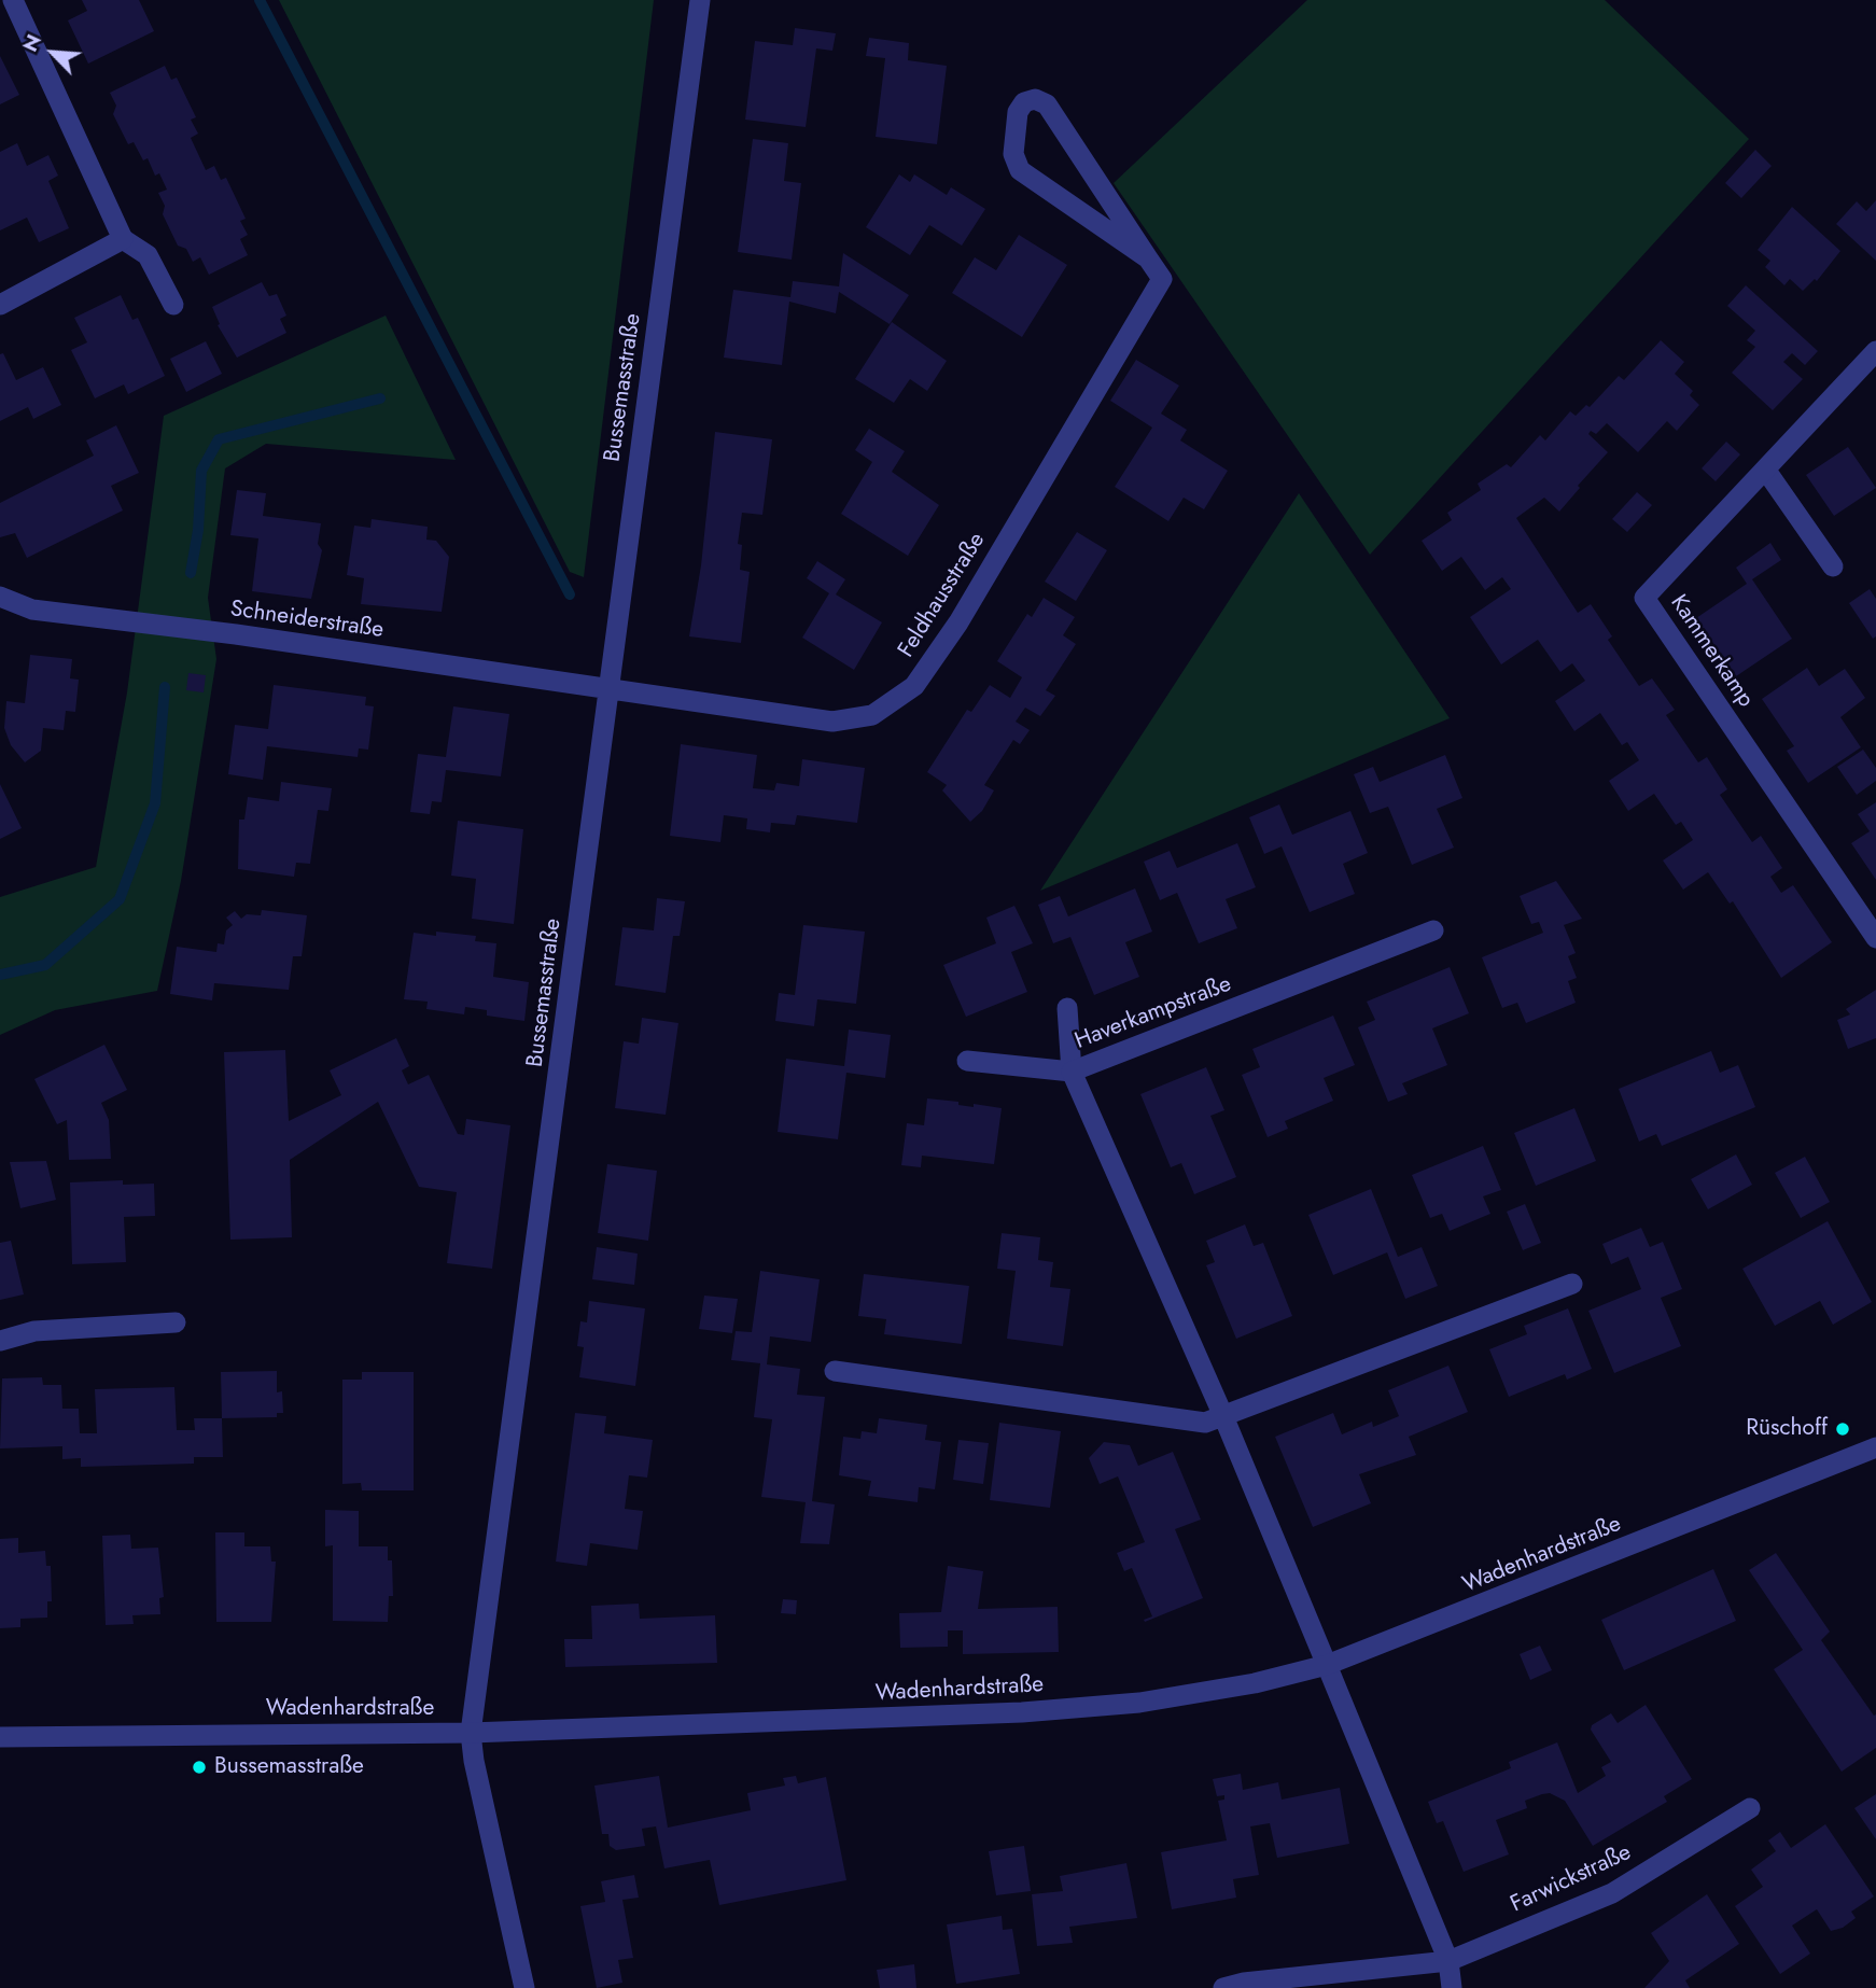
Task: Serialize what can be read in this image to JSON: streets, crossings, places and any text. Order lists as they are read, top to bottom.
{
  "streets": {
    "street": [
      "Bussemasstraße",
      "Feldhausstraße",
      "Schneiderstraße",
      "Kammerkamp",
      "Haverkampstraße",
      "Wadenhardstraße",
      "Farwickstraße"
    ]
  },
  "crossings": [
    ["Bussemasstraße", "Feldhausstraße"],
    ["Bussemasstraße", "Schneiderstraße"],
    ["Bussemasstraße", "Wadenhardstraße"],
    ["Feldhausstraße", "Schneiderstraße"],
    ["Haverkampstraße", "Wadenhardstraße"]
  ],
  "places": ["Rüschoff", "Bussemasstraße"],
  "north": "top left"
}
